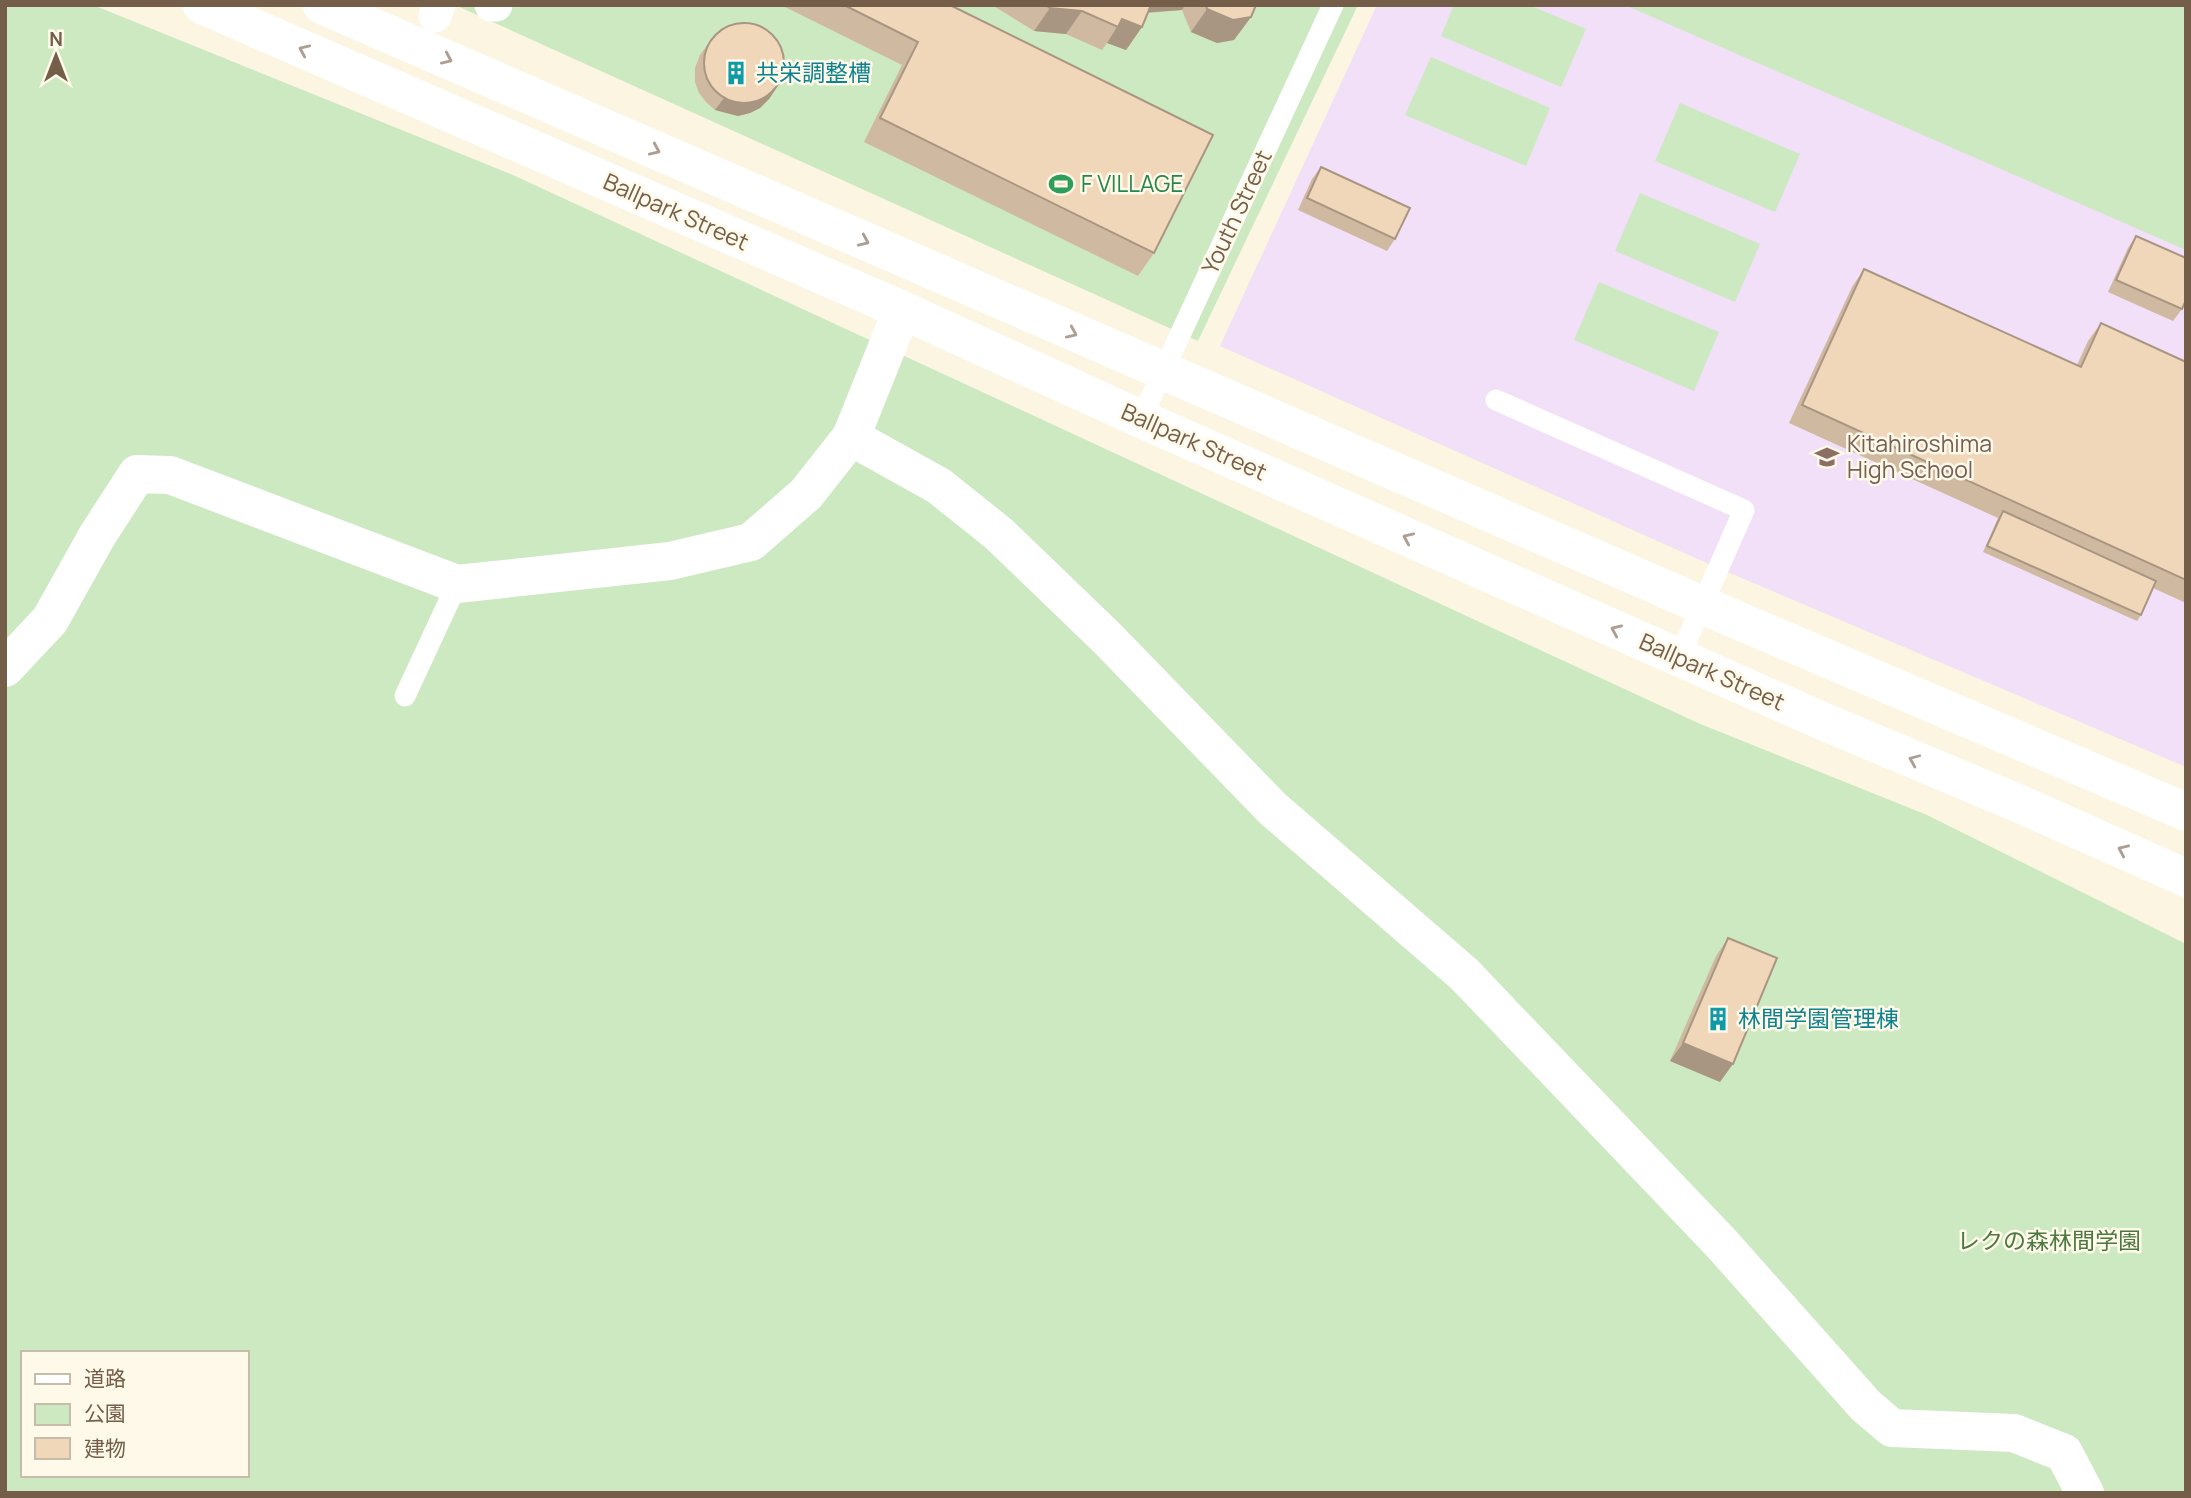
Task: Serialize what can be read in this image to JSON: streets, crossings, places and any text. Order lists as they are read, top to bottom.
{
  "streets": {
    "street": ["Ballpark Street"],
    "lane": ["Youth Street"]
  },
  "crossings": [
    ["Ballpark Street", "Youth Street"]
  ],
  "parks": ["レクの森林間学園"],
  "places": {
    "building": ["共栄調整槽", "林間学園管理棟"],
    "sports": ["F VILLAGE"],
    "school or university": ["Kitahiroshima High School"]
  },
  "legend": ["道路", "公園", "建物"],
  "north": "top"
}
